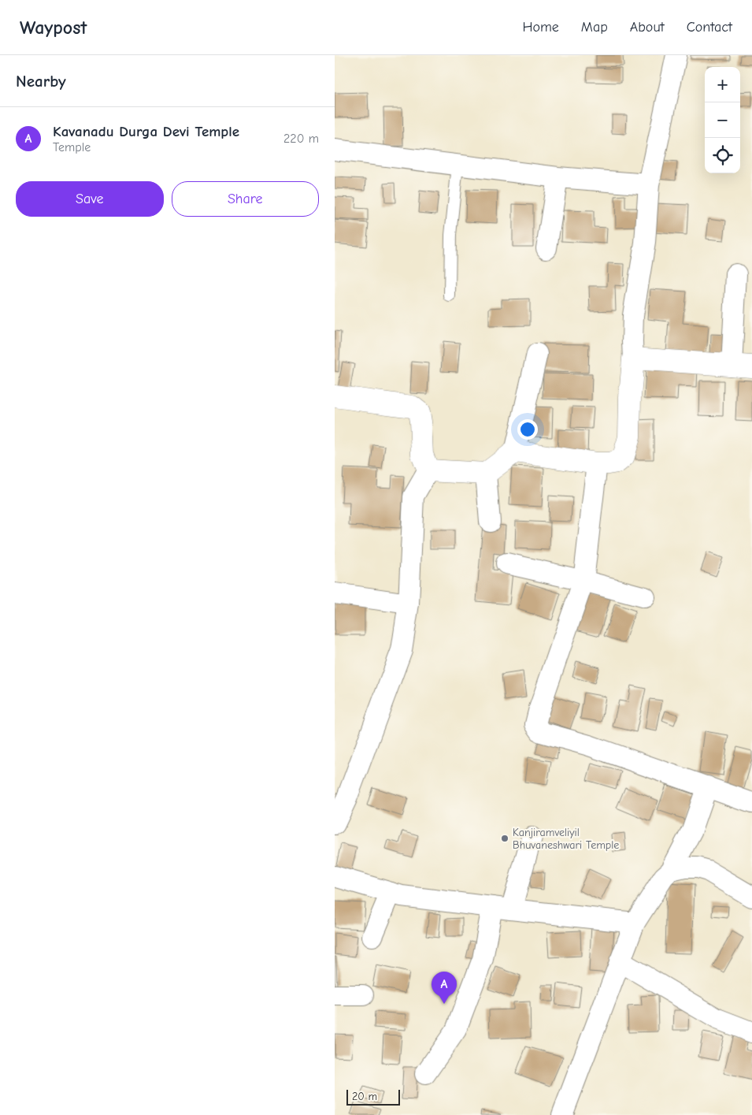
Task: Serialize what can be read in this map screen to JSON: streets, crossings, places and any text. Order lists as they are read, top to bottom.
{
  "places": ["Kanjiramveliyil Bhuvaneshwari Temple"],
  "scale_bar": "20 m",
  "page": {
    "header": "Waypost",
    "nav": [
      "Home",
      "Map",
      "About",
      "Contact"
    ],
    "heading": "Nearby",
    "map_buttons": ["+", "−"],
    "list": [
      {
        "mark": "A",
        "name": "Kavanadu Durga Devi Temple",
        "note": "Temple",
        "value": "220 m"
      }
    ],
    "buttons": ["Save", "Share"],
    "pins": "A",
    "scale": "20 m"
  }
}
